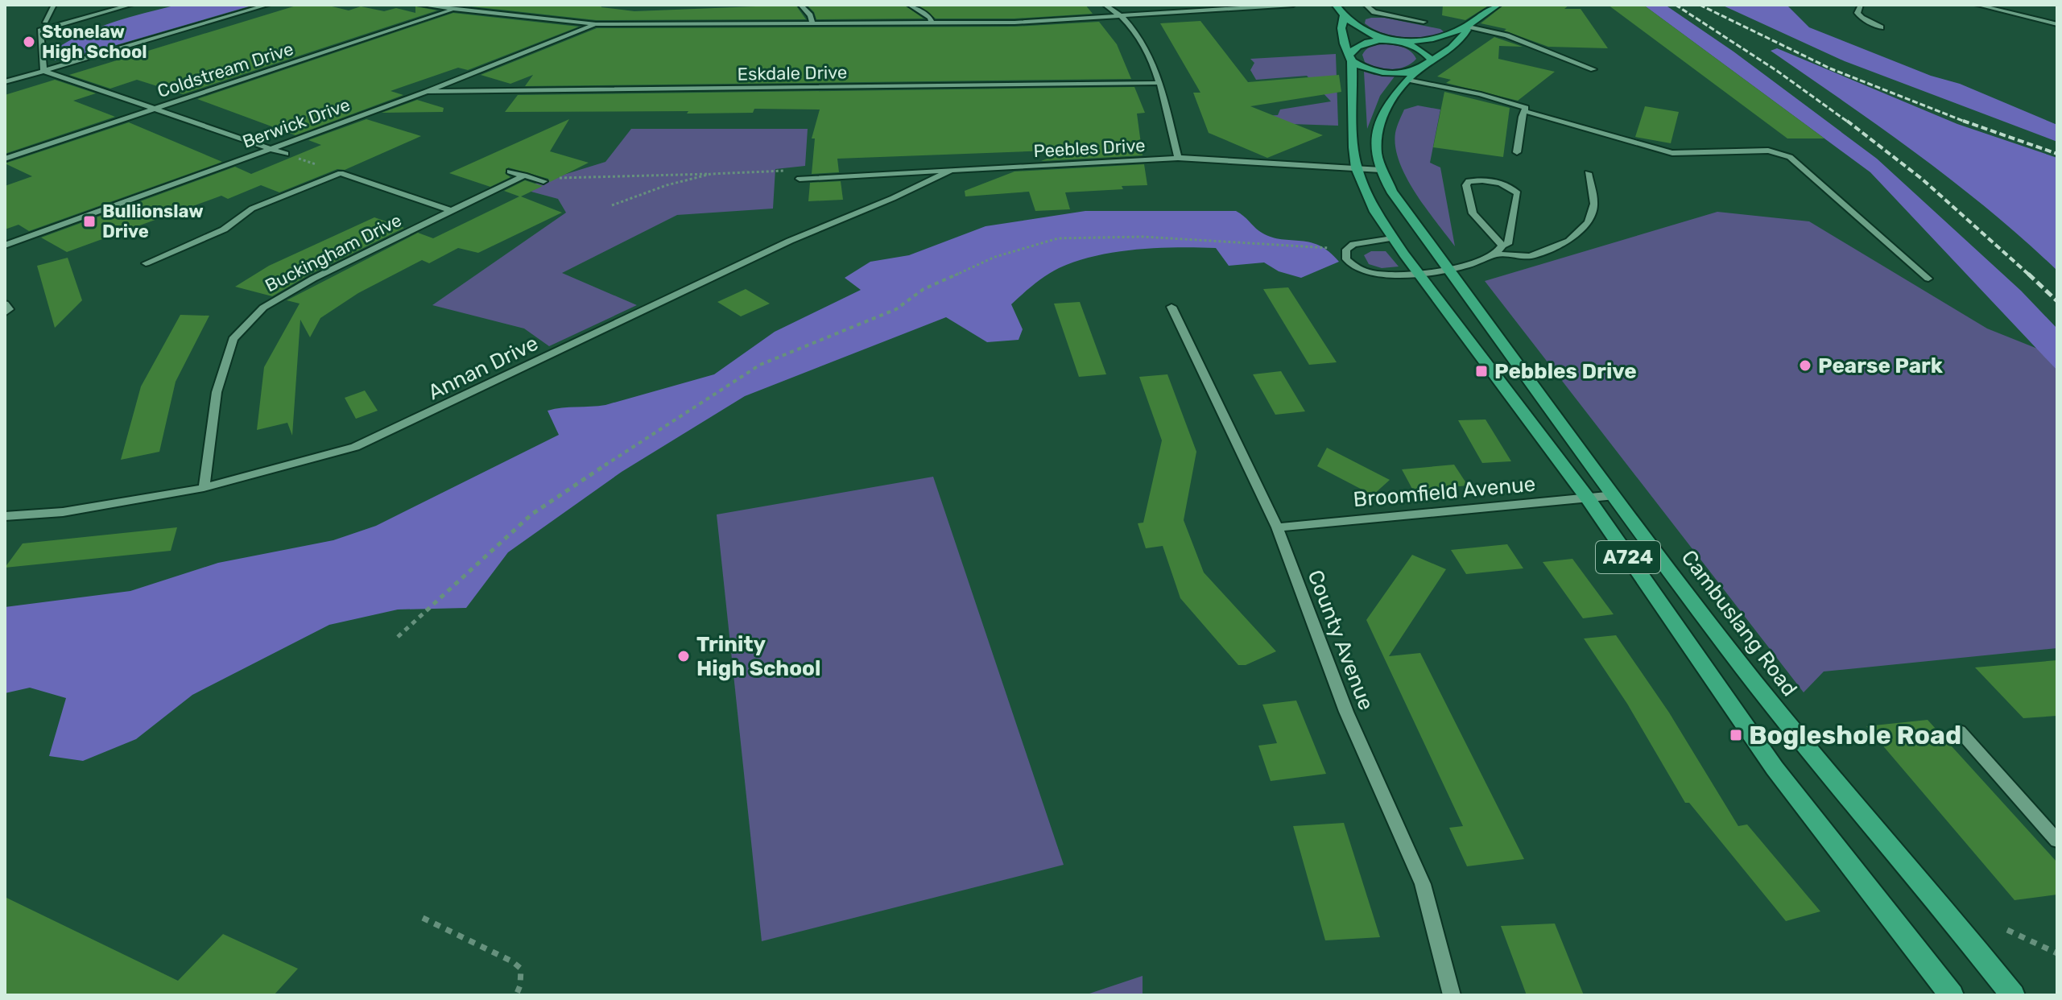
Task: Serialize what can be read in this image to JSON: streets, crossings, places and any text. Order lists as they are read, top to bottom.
{
  "streets": {
    "main road": ["A724", "Cambuslang Road"],
    "street": [
      "Coldstream Drive",
      "Eskdale Drive",
      "Berwick Drive",
      "Peebles Drive",
      "Buckingham Drive",
      "Annan Drive",
      "Broomfield Avenue",
      "County Avenue"
    ]
  },
  "crossings": [
    ["Eskdale Drive", "Berwick Drive"],
    ["Peebles Drive", "Annan Drive"],
    ["Peebles Drive", "A724"],
    ["Peebles Drive", "Cambuslang Road"],
    ["Buckingham Drive", "Annan Drive"],
    ["Broomfield Avenue", "A724"],
    ["Broomfield Avenue", "Cambuslang Road"],
    ["Broomfield Avenue", "County Avenue"],
    ["A724", "Cambuslang Road"]
  ],
  "places": {
    "other": ["Stonelaw High School", "Pearse Park", "Trinity High School"],
    "transit": ["Bullionslaw Drive", "Pebbles Drive", "Bogleshole Road"]
  }
}
